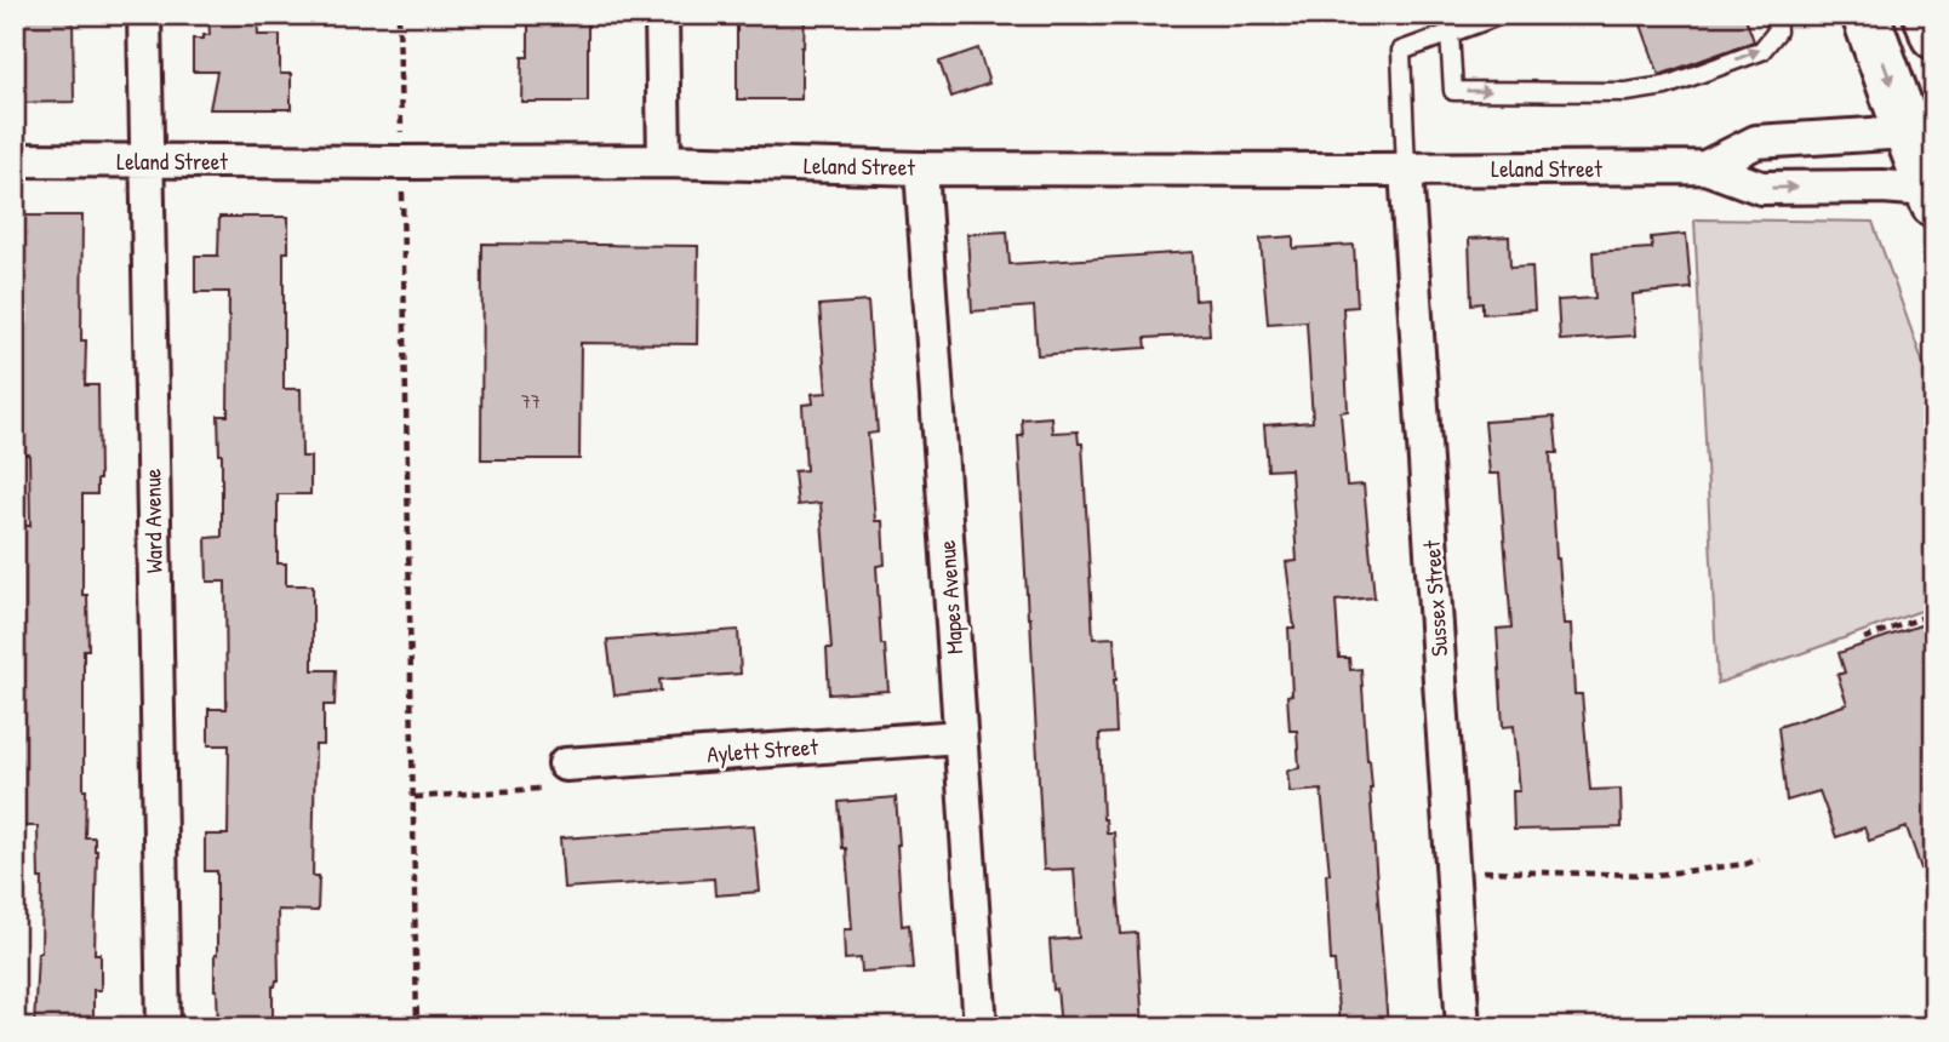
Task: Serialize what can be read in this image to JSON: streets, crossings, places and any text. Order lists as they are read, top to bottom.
{
  "streets": {
    "street": [
      "Leland Street",
      "Ward Avenue",
      "Mapes Avenue",
      "Sussex Street",
      "Aylett Street"
    ]
  },
  "crossings": [
    ["Leland Street", "Ward Avenue"],
    ["Leland Street", "Mapes Avenue"],
    ["Leland Street", "Sussex Street"],
    ["Mapes Avenue", "Aylett Street"]
  ],
  "house_numbers": ["77"]
}
